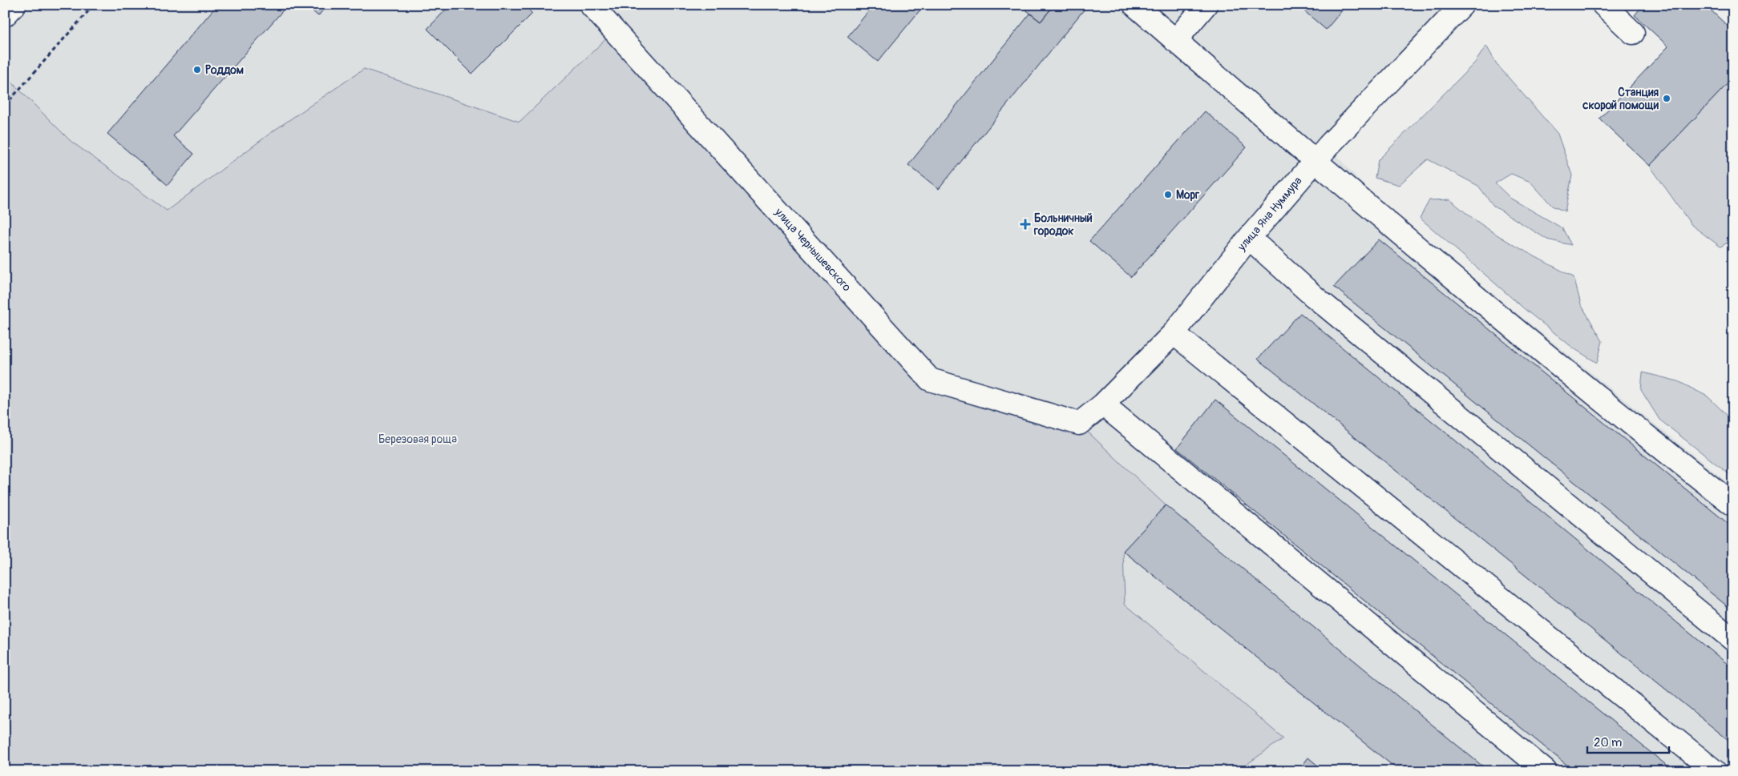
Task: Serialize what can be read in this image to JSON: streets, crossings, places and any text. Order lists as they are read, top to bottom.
{
  "streets": {
    "street": ["улица Яна Нуммура", "улица Чернышевского"]
  },
  "crossings": [
    ["улица Яна Нуммура", "улица Чернышевского"]
  ],
  "parks": ["Березовая роща"],
  "places": {
    "other": ["Роддом", "Станция скорой помощи", "Морг"],
    "health": ["Больничный городок"]
  },
  "scale_bar": "20 m"
}
